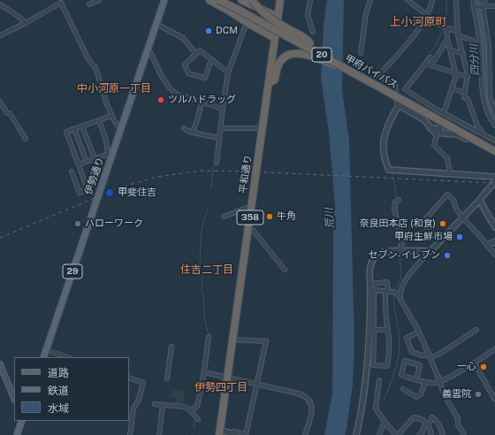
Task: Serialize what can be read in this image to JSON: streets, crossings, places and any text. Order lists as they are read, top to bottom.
{
  "streets": {
    "highway": [
      "20",
      "甲府バイパス",
      "平和通り",
      "358"
    ],
    "main road": ["伊勢通り", "29"]
  },
  "districts": [
    "上小河原町",
    "中小河原一丁目",
    "住吉二丁目",
    "伊勢四丁目"
  ],
  "water": ["四分川", "荒川"],
  "places": [
    "DCM",
    "ツルハドラッグ",
    "甲斐住吉",
    "牛角",
    "ハローワーク",
    "奈良田本店 (和食)",
    "甲府生鮮市場",
    "セブン-イレブン",
    "一心",
    "義雲院"
  ],
  "legend": ["道路", "鉄道", "水域"]
}
